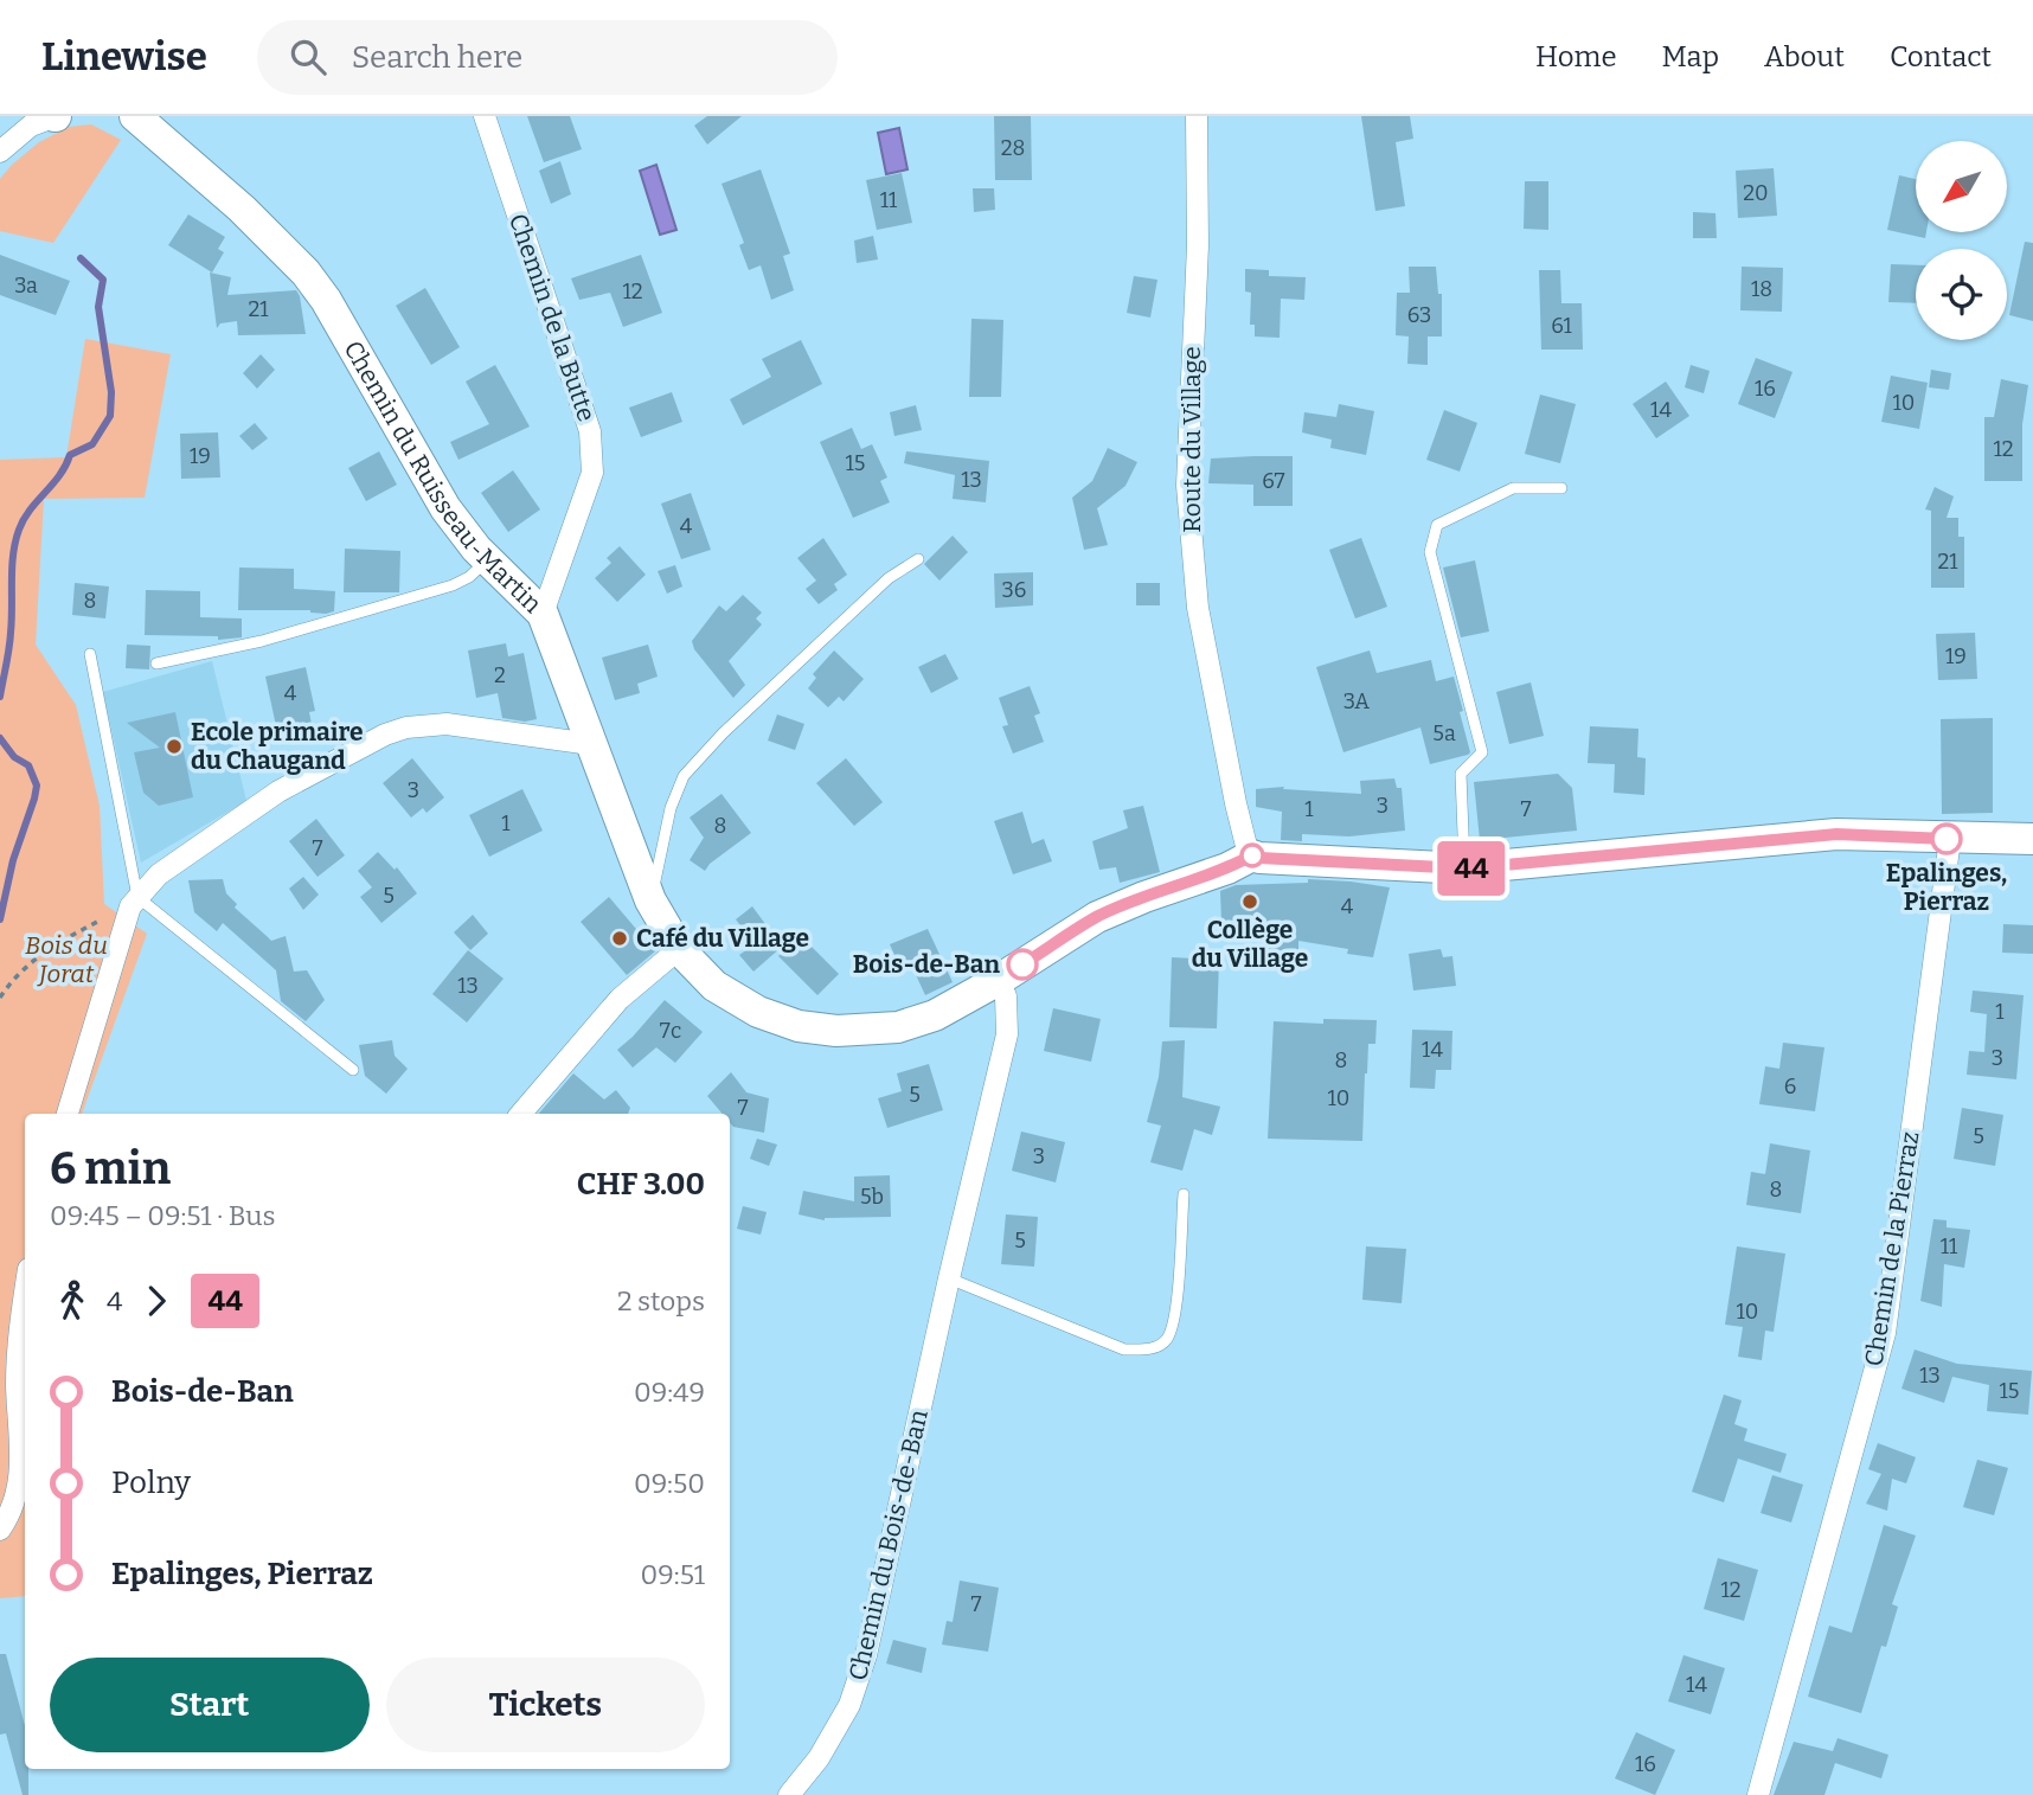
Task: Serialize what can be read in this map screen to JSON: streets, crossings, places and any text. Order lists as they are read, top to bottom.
{
  "streets": {
    "street": [
      "Chemin de la Butte",
      "Route du Village",
      "Chemin du Ruisseau-Martin",
      "Chemin de la Pierraz",
      "Chemin du Bois-de-Ban"
    ]
  },
  "crossings": [
    ["Chemin de la Butte", "Chemin du Ruisseau-Martin"],
    ["Route du Village", "Chemin du Ruisseau-Martin"],
    ["Chemin du Ruisseau-Martin", "Chemin du Bois-de-Ban"]
  ],
  "parks": ["Bois du Jorat"],
  "places": [
    "Ecole primaire du Chaugand",
    "Epalinges, Pierraz",
    "Collège du Village",
    "Café du Village",
    "Bois-de-Ban"
  ],
  "lines": ["bus line 44"],
  "house_numbers": [
    "28",
    "20",
    "11",
    "3a",
    "18",
    "12",
    "21",
    "63",
    "61",
    "16",
    "10",
    "14",
    "12",
    "19",
    "15",
    "13",
    "67",
    "4",
    "21",
    "36",
    "8",
    "19",
    "2",
    "4",
    "3A",
    "5a",
    "3",
    "3",
    "1",
    "7",
    "1",
    "8",
    "7",
    "5",
    "4",
    "13",
    "1",
    "7c",
    "14",
    "3",
    "8",
    "6",
    "5",
    "10",
    "7",
    "5",
    "3",
    "8",
    "5b",
    "5",
    "11",
    "10",
    "13",
    "15",
    "12",
    "7",
    "14",
    "16"
  ],
  "north": "bottom left",
  "page": {
    "header": "Linewise",
    "search": "Search here",
    "nav": [
      "Home",
      "Map",
      "About",
      "Contact"
    ],
    "on_map": "44",
    "heading": ["6 min", "09:45 – 09:51 · Bus", "CHF 3.00"],
    "legs": ["4", "44", "2 stops"],
    "list": [
      {
        "name": "Bois-de-Ban",
        "value": "09:49"
      },
      {
        "name": "Polny",
        "value": "09:50"
      },
      {
        "name": "Epalinges, Pierraz",
        "value": "09:51"
      }
    ],
    "buttons": ["Start", "Tickets"]
  }
}
